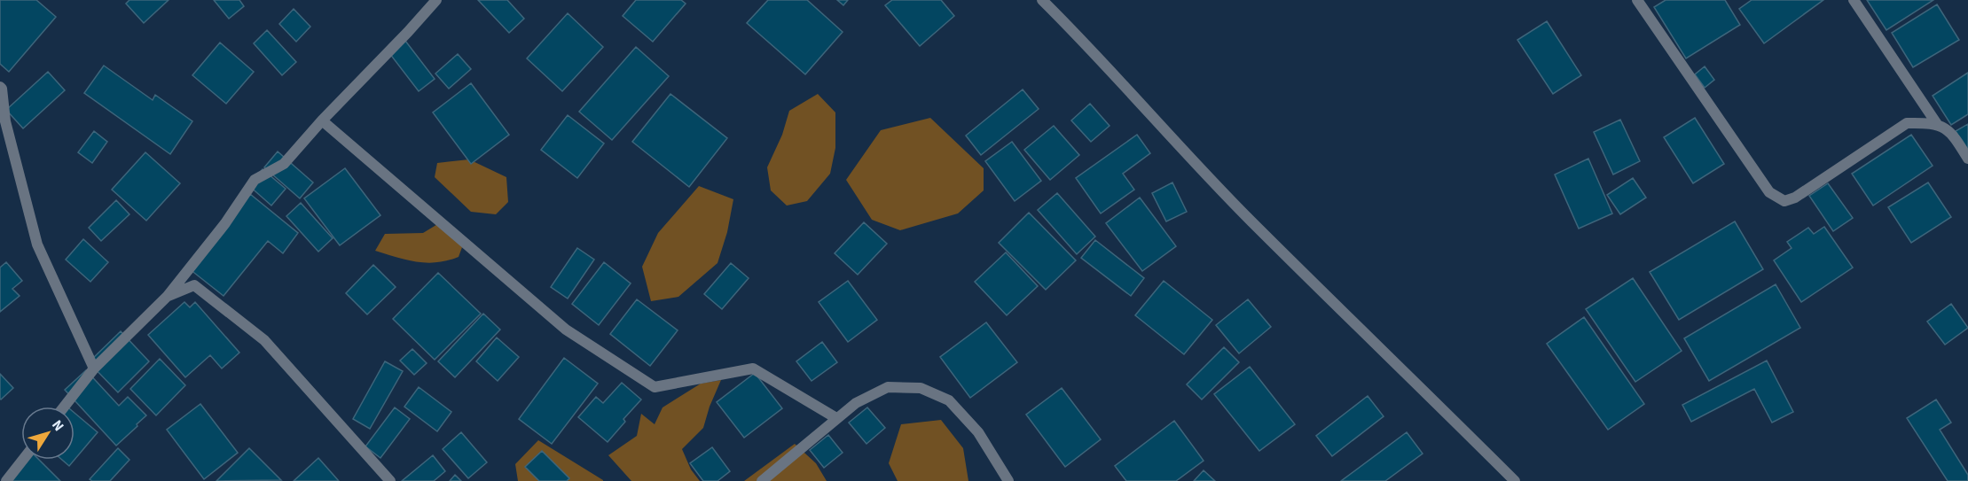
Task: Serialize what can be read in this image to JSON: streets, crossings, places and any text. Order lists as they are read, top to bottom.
{
  "north": "top right"
}
